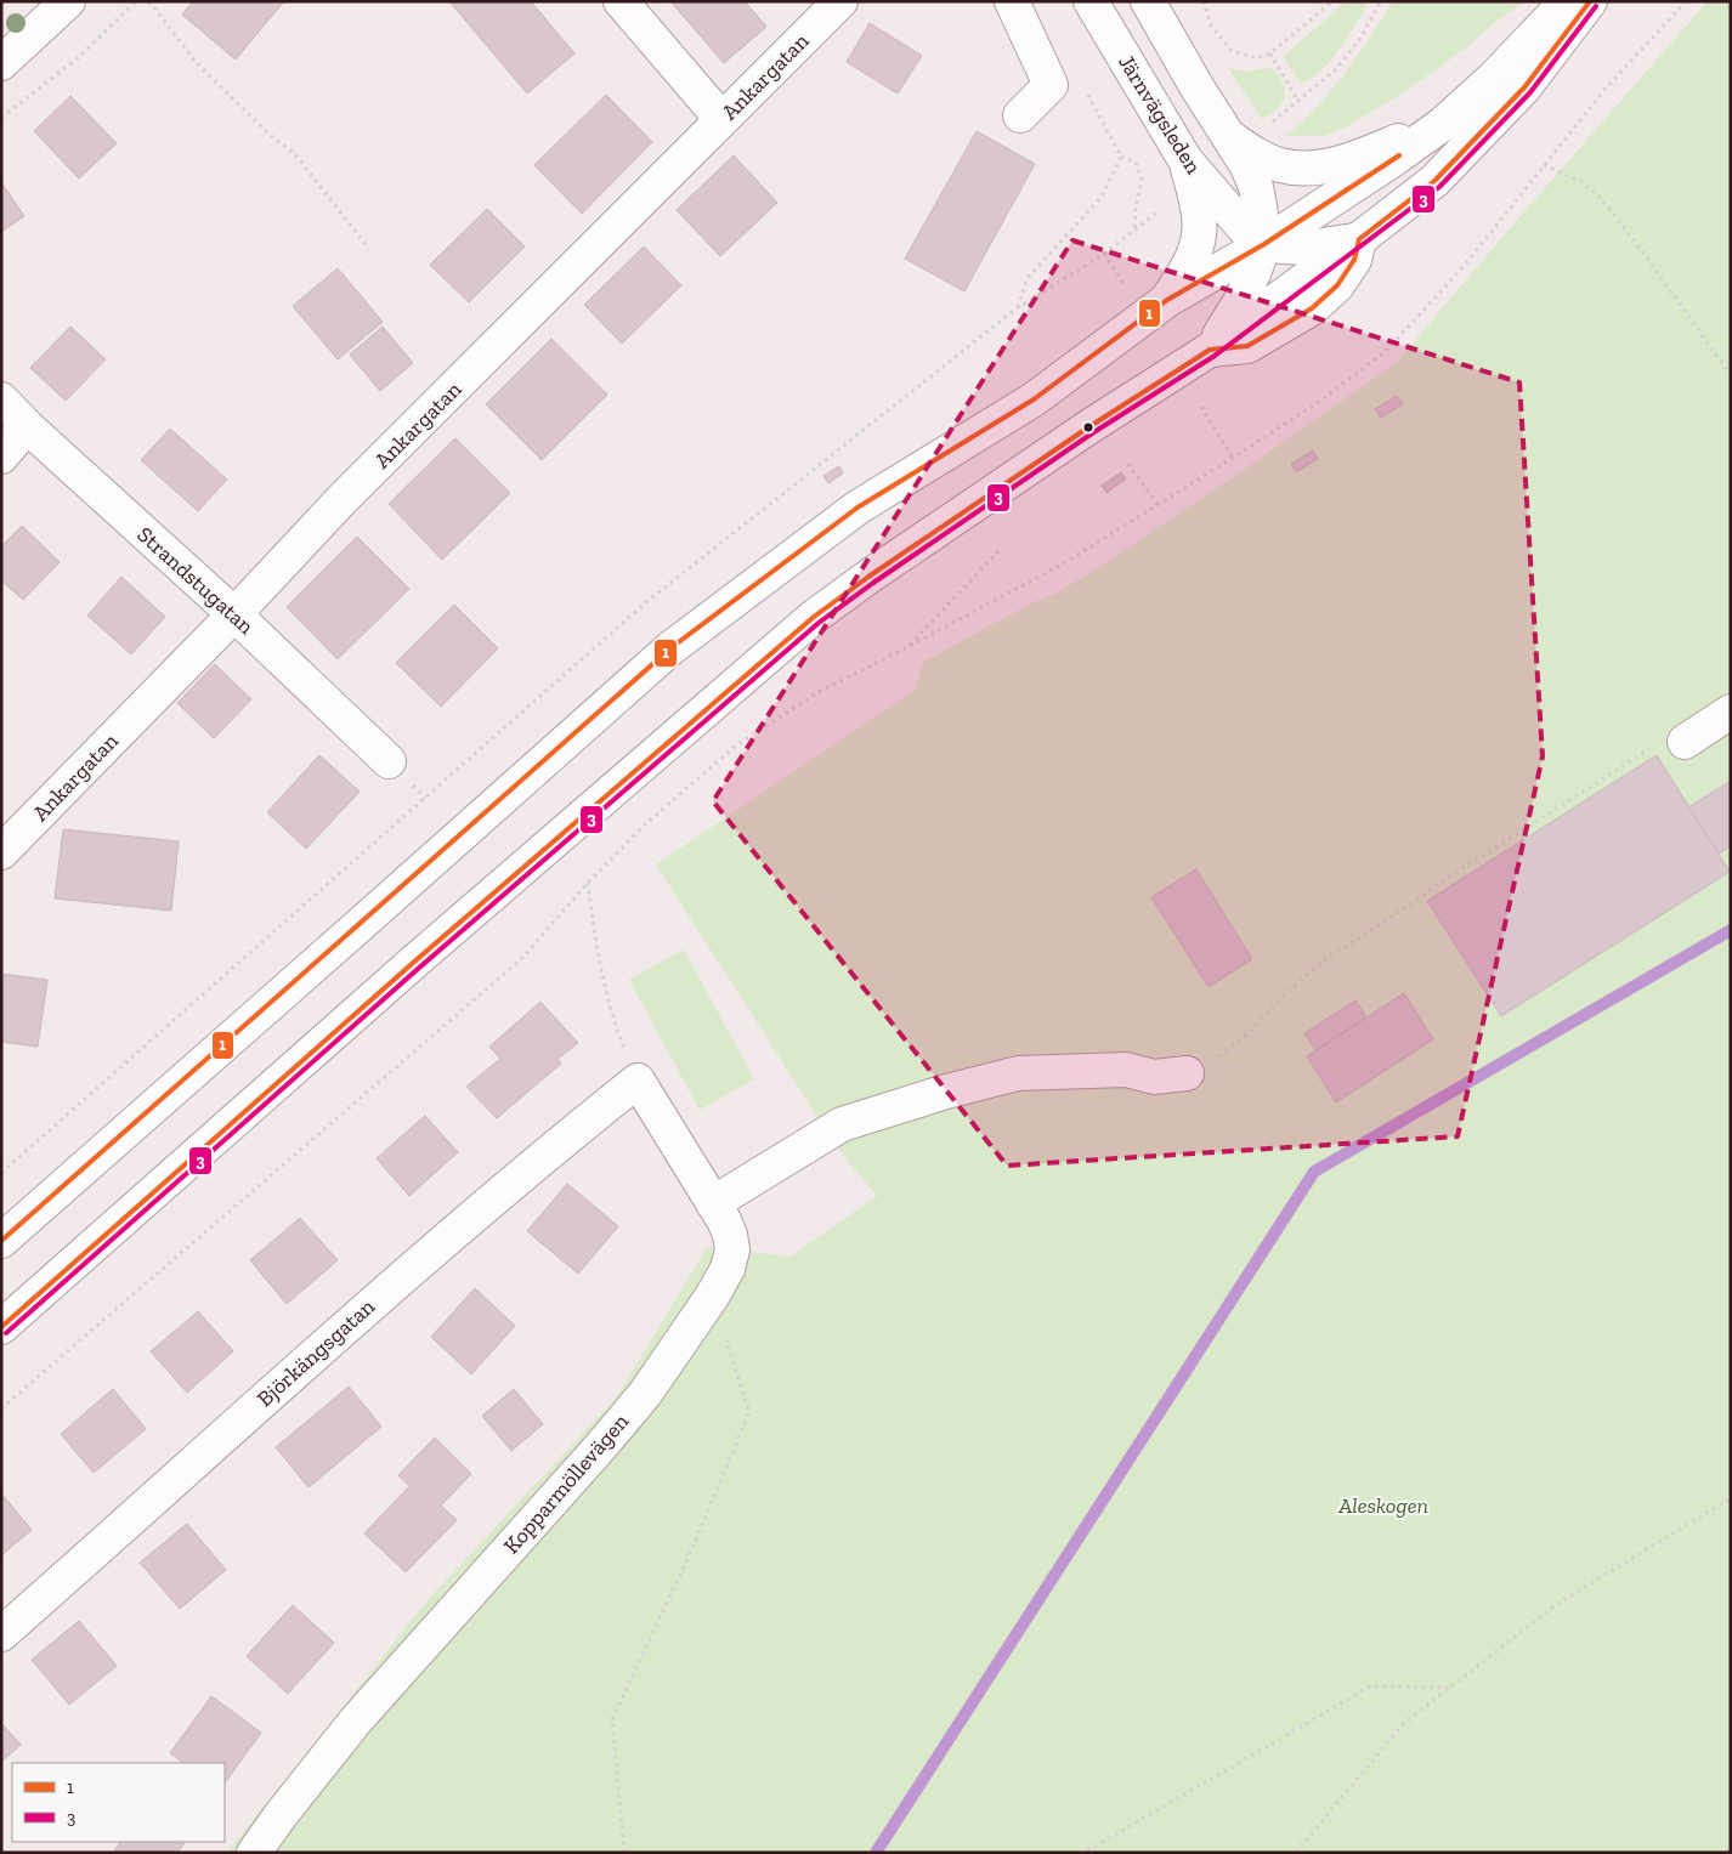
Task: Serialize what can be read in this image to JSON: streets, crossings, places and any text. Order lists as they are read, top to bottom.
{
  "streets": {
    "main road": [
      "Ankargatan",
      "Järnvägsleden",
      "Strandstugatan",
      "Björkängsgatan",
      "Kopparmöllevägen"
    ]
  },
  "crossings": [
    ["Ankargatan", "Strandstugatan"],
    ["Björkängsgatan", "Kopparmöllevägen"]
  ],
  "parks": ["Aleskogen"],
  "lines": ["transit line 1", "transit line 3"],
  "legend": ["1", "3"]
}
